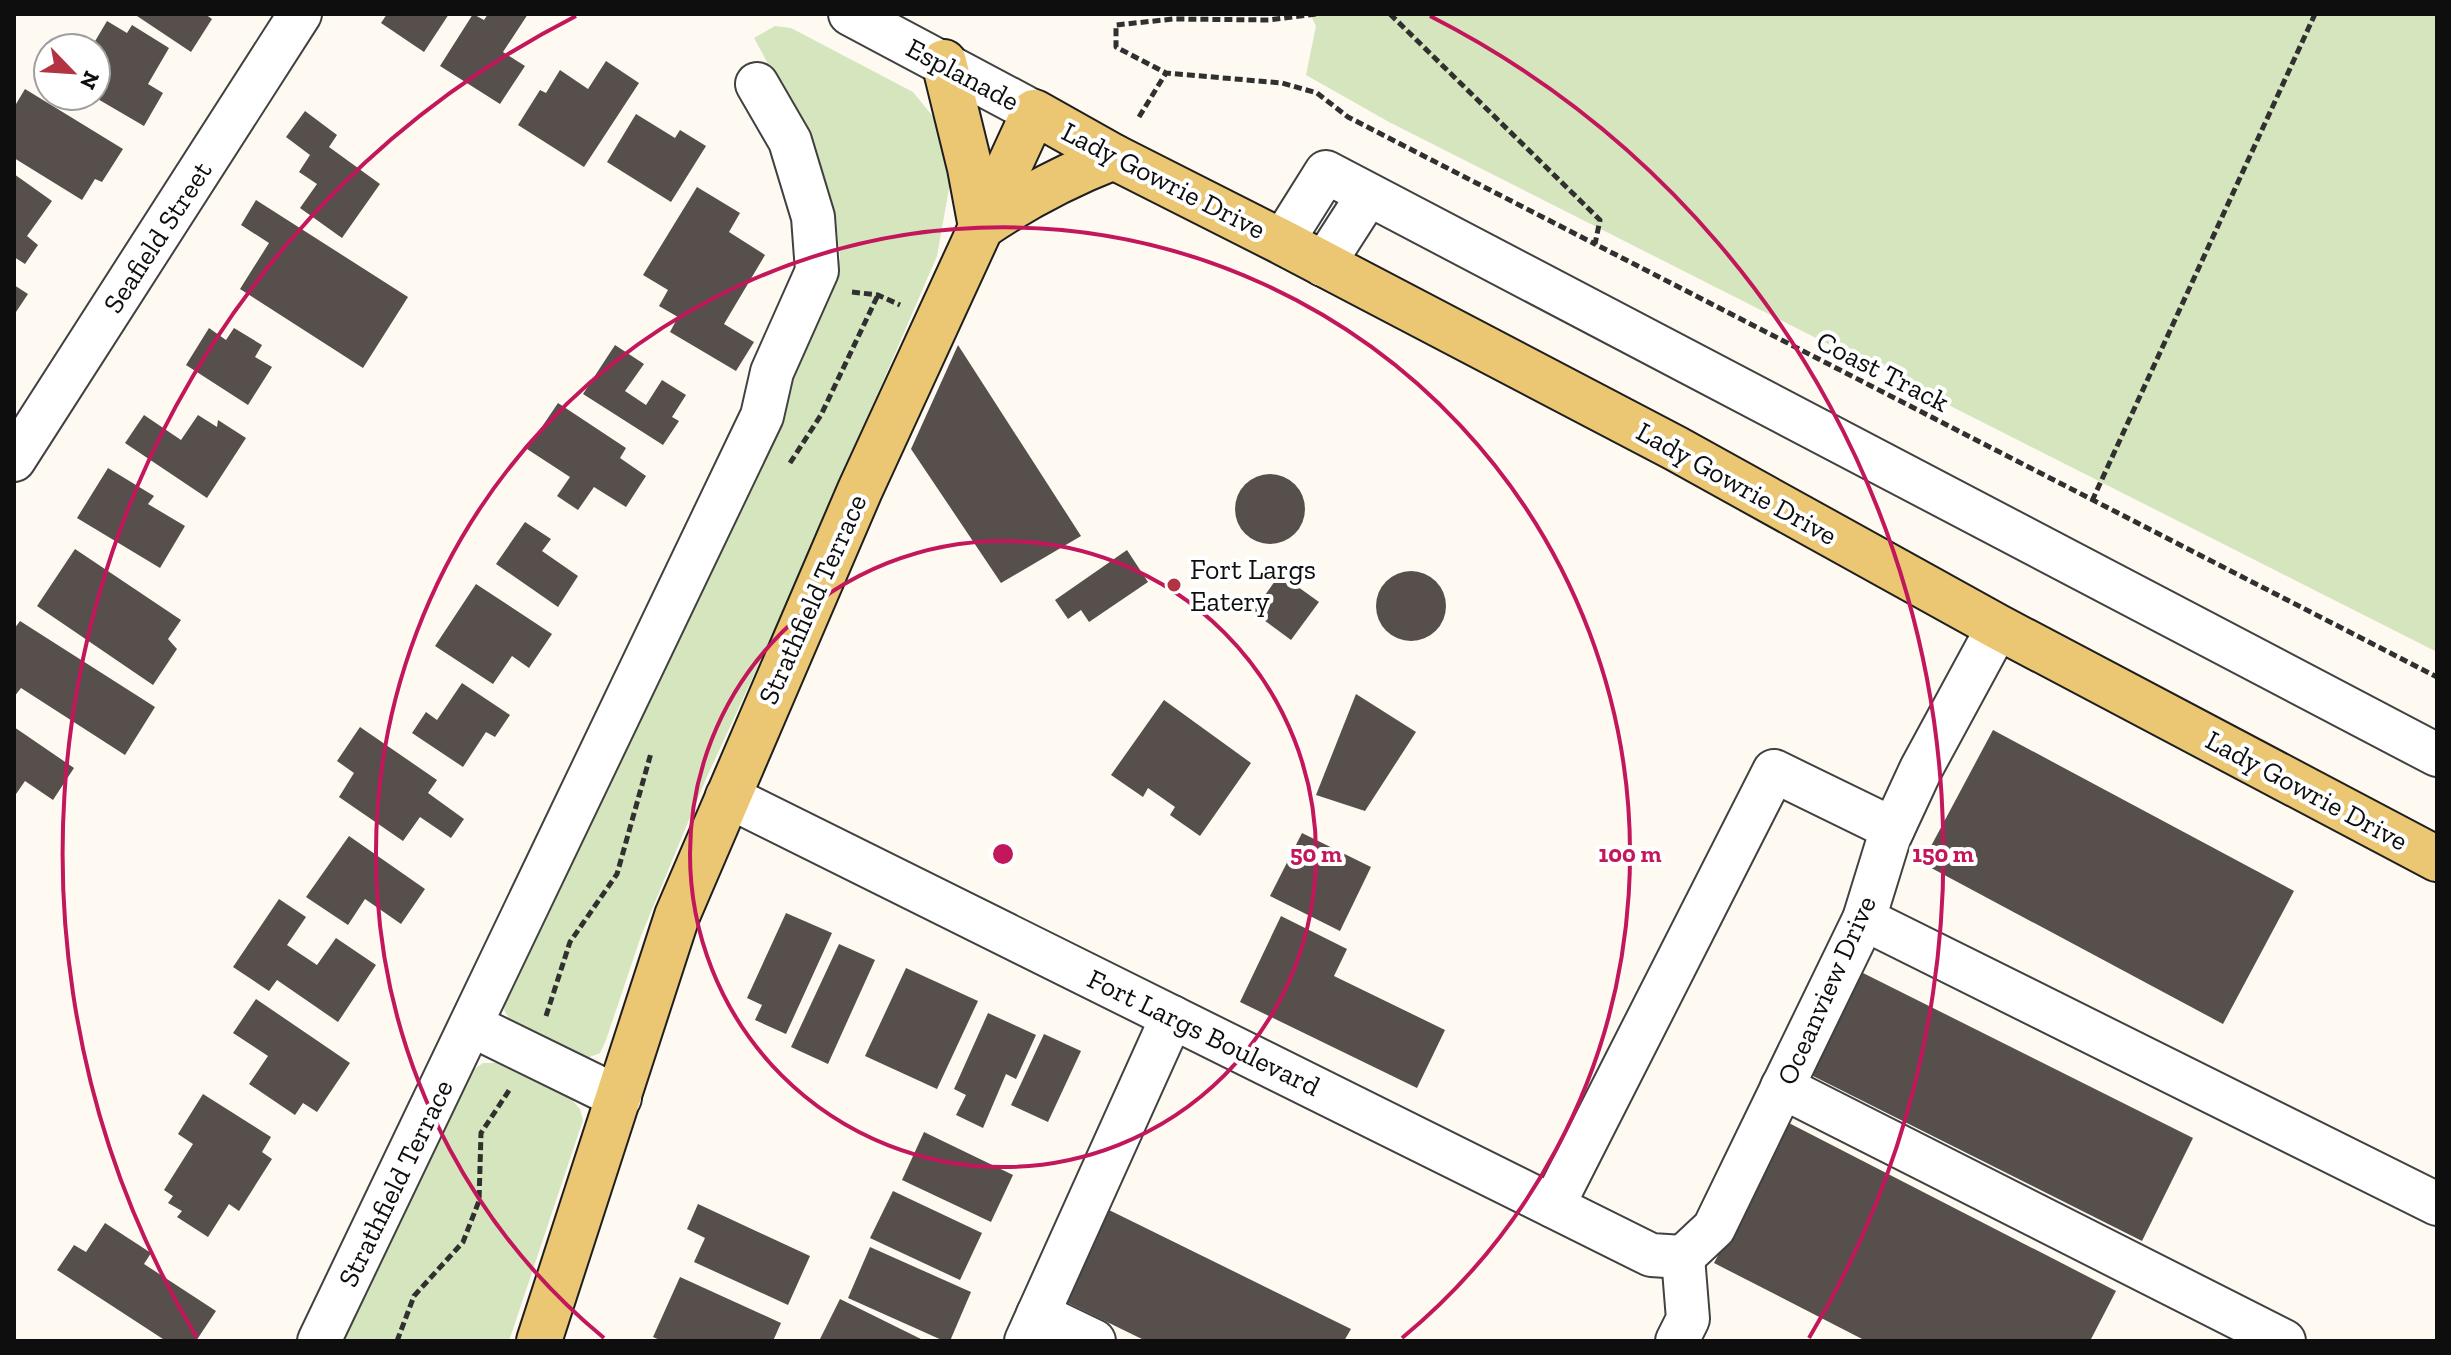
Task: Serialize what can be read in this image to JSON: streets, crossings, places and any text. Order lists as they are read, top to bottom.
{
  "streets": {
    "main road": ["Lady Gowrie Drive", "Strathfield Terrace"],
    "street": [
      "Esplanade",
      "Seafield Street",
      "Oceanview Drive",
      "Fort Largs Boulevard"
    ],
    "path": ["Coast Track"]
  },
  "crossings": [
    ["Esplanade", "Lady Gowrie Drive"],
    ["Esplanade", "Strathfield Terrace"],
    ["Lady Gowrie Drive", "Strathfield Terrace"],
    ["Lady Gowrie Drive", "Oceanview Drive"],
    ["Strathfield Terrace", "Fort Largs Boulevard"],
    ["Oceanview Drive", "Fort Largs Boulevard"]
  ],
  "places": ["Fort Largs Eatery"],
  "north": "bottom right",
  "rings": ["50 m", "100 m", "150 m"]
}
